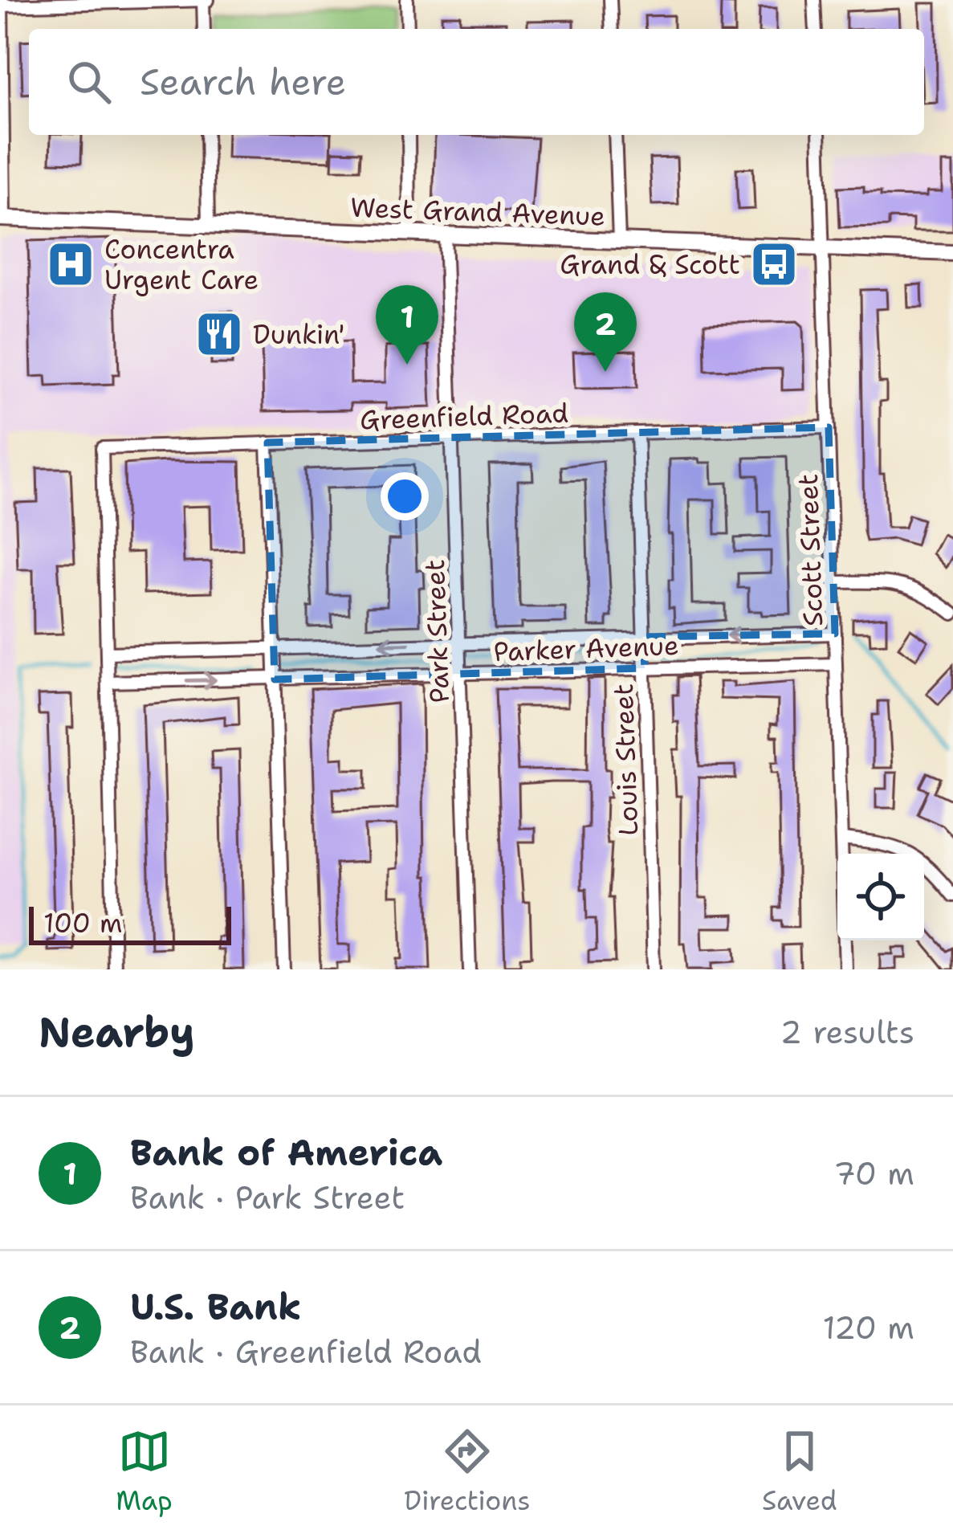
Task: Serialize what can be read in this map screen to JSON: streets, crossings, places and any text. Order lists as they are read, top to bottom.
{
  "streets": {
    "main road": ["West Grand Avenue"],
    "street": [
      "Greenfield Road",
      "Scott Street",
      "Park Street",
      "Parker Avenue",
      "Louis Street"
    ]
  },
  "crossings": [
    ["West Grand Avenue", "Scott Street"],
    ["West Grand Avenue", "Park Street"],
    ["Greenfield Road", "Scott Street"],
    ["Greenfield Road", "Park Street"],
    ["Greenfield Road", "Parker Avenue"],
    ["Greenfield Road", "Louis Street"],
    ["Scott Street", "Parker Avenue"],
    ["Park Street", "Parker Avenue"],
    ["Parker Avenue", "Louis Street"]
  ],
  "places": {
    "hospital": ["Concentra Urgent Care"],
    "bus stop": ["Grand & Scott"],
    "restaurant": ["Dunkin'"]
  },
  "scale_bar": "100 m",
  "page": {
    "search": "Search here",
    "pins": ["1", "2"],
    "scale": "100 m",
    "heading": ["Nearby", "2 results"],
    "list": [
      {
        "mark": "1",
        "name": "Bank of America",
        "note": "Bank · Park Street",
        "value": "70 m"
      },
      {
        "mark": "2",
        "name": "U.S. Bank",
        "note": "Bank · Greenfield Road",
        "value": "120 m"
      }
    ],
    "nav": ["Map", "Directions", "Saved"]
  }
}
